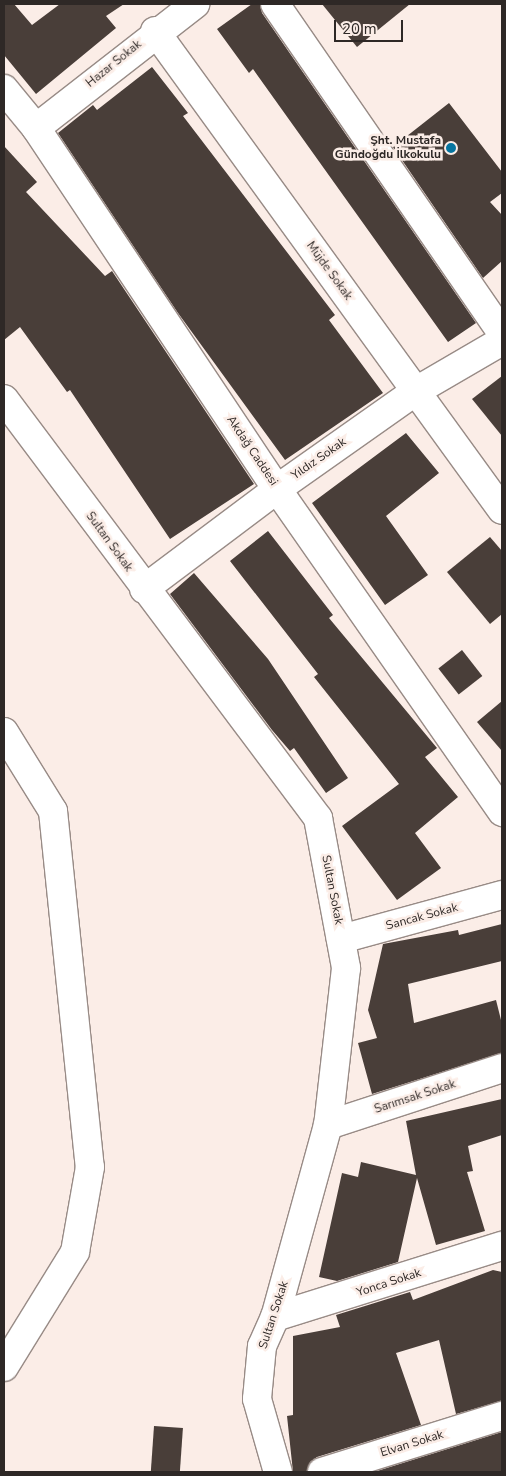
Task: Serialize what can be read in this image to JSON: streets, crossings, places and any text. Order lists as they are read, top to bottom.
{
  "streets": {
    "street": [
      "Hazar Sokak",
      "Müjde Sokak",
      "Akdağ Caddesi",
      "Yıldız Sokak",
      "Sultan Sokak",
      "Sancak Sokak",
      "Sarımsak Sokak",
      "Yonca Sokak",
      "Elvan Sokak"
    ]
  },
  "crossings": [
    ["Hazar Sokak", "Müjde Sokak"],
    ["Hazar Sokak", "Akdağ Caddesi"],
    ["Müjde Sokak", "Yıldız Sokak"],
    ["Akdağ Caddesi", "Yıldız Sokak"],
    ["Yıldız Sokak", "Sultan Sokak"],
    ["Sultan Sokak", "Sancak Sokak"],
    ["Sultan Sokak", "Sarımsak Sokak"],
    ["Sultan Sokak", "Yonca Sokak"]
  ],
  "places": ["Şht. Mustafa Gündoğdu İlkokulu"],
  "scale_bar": "20 m"
}
